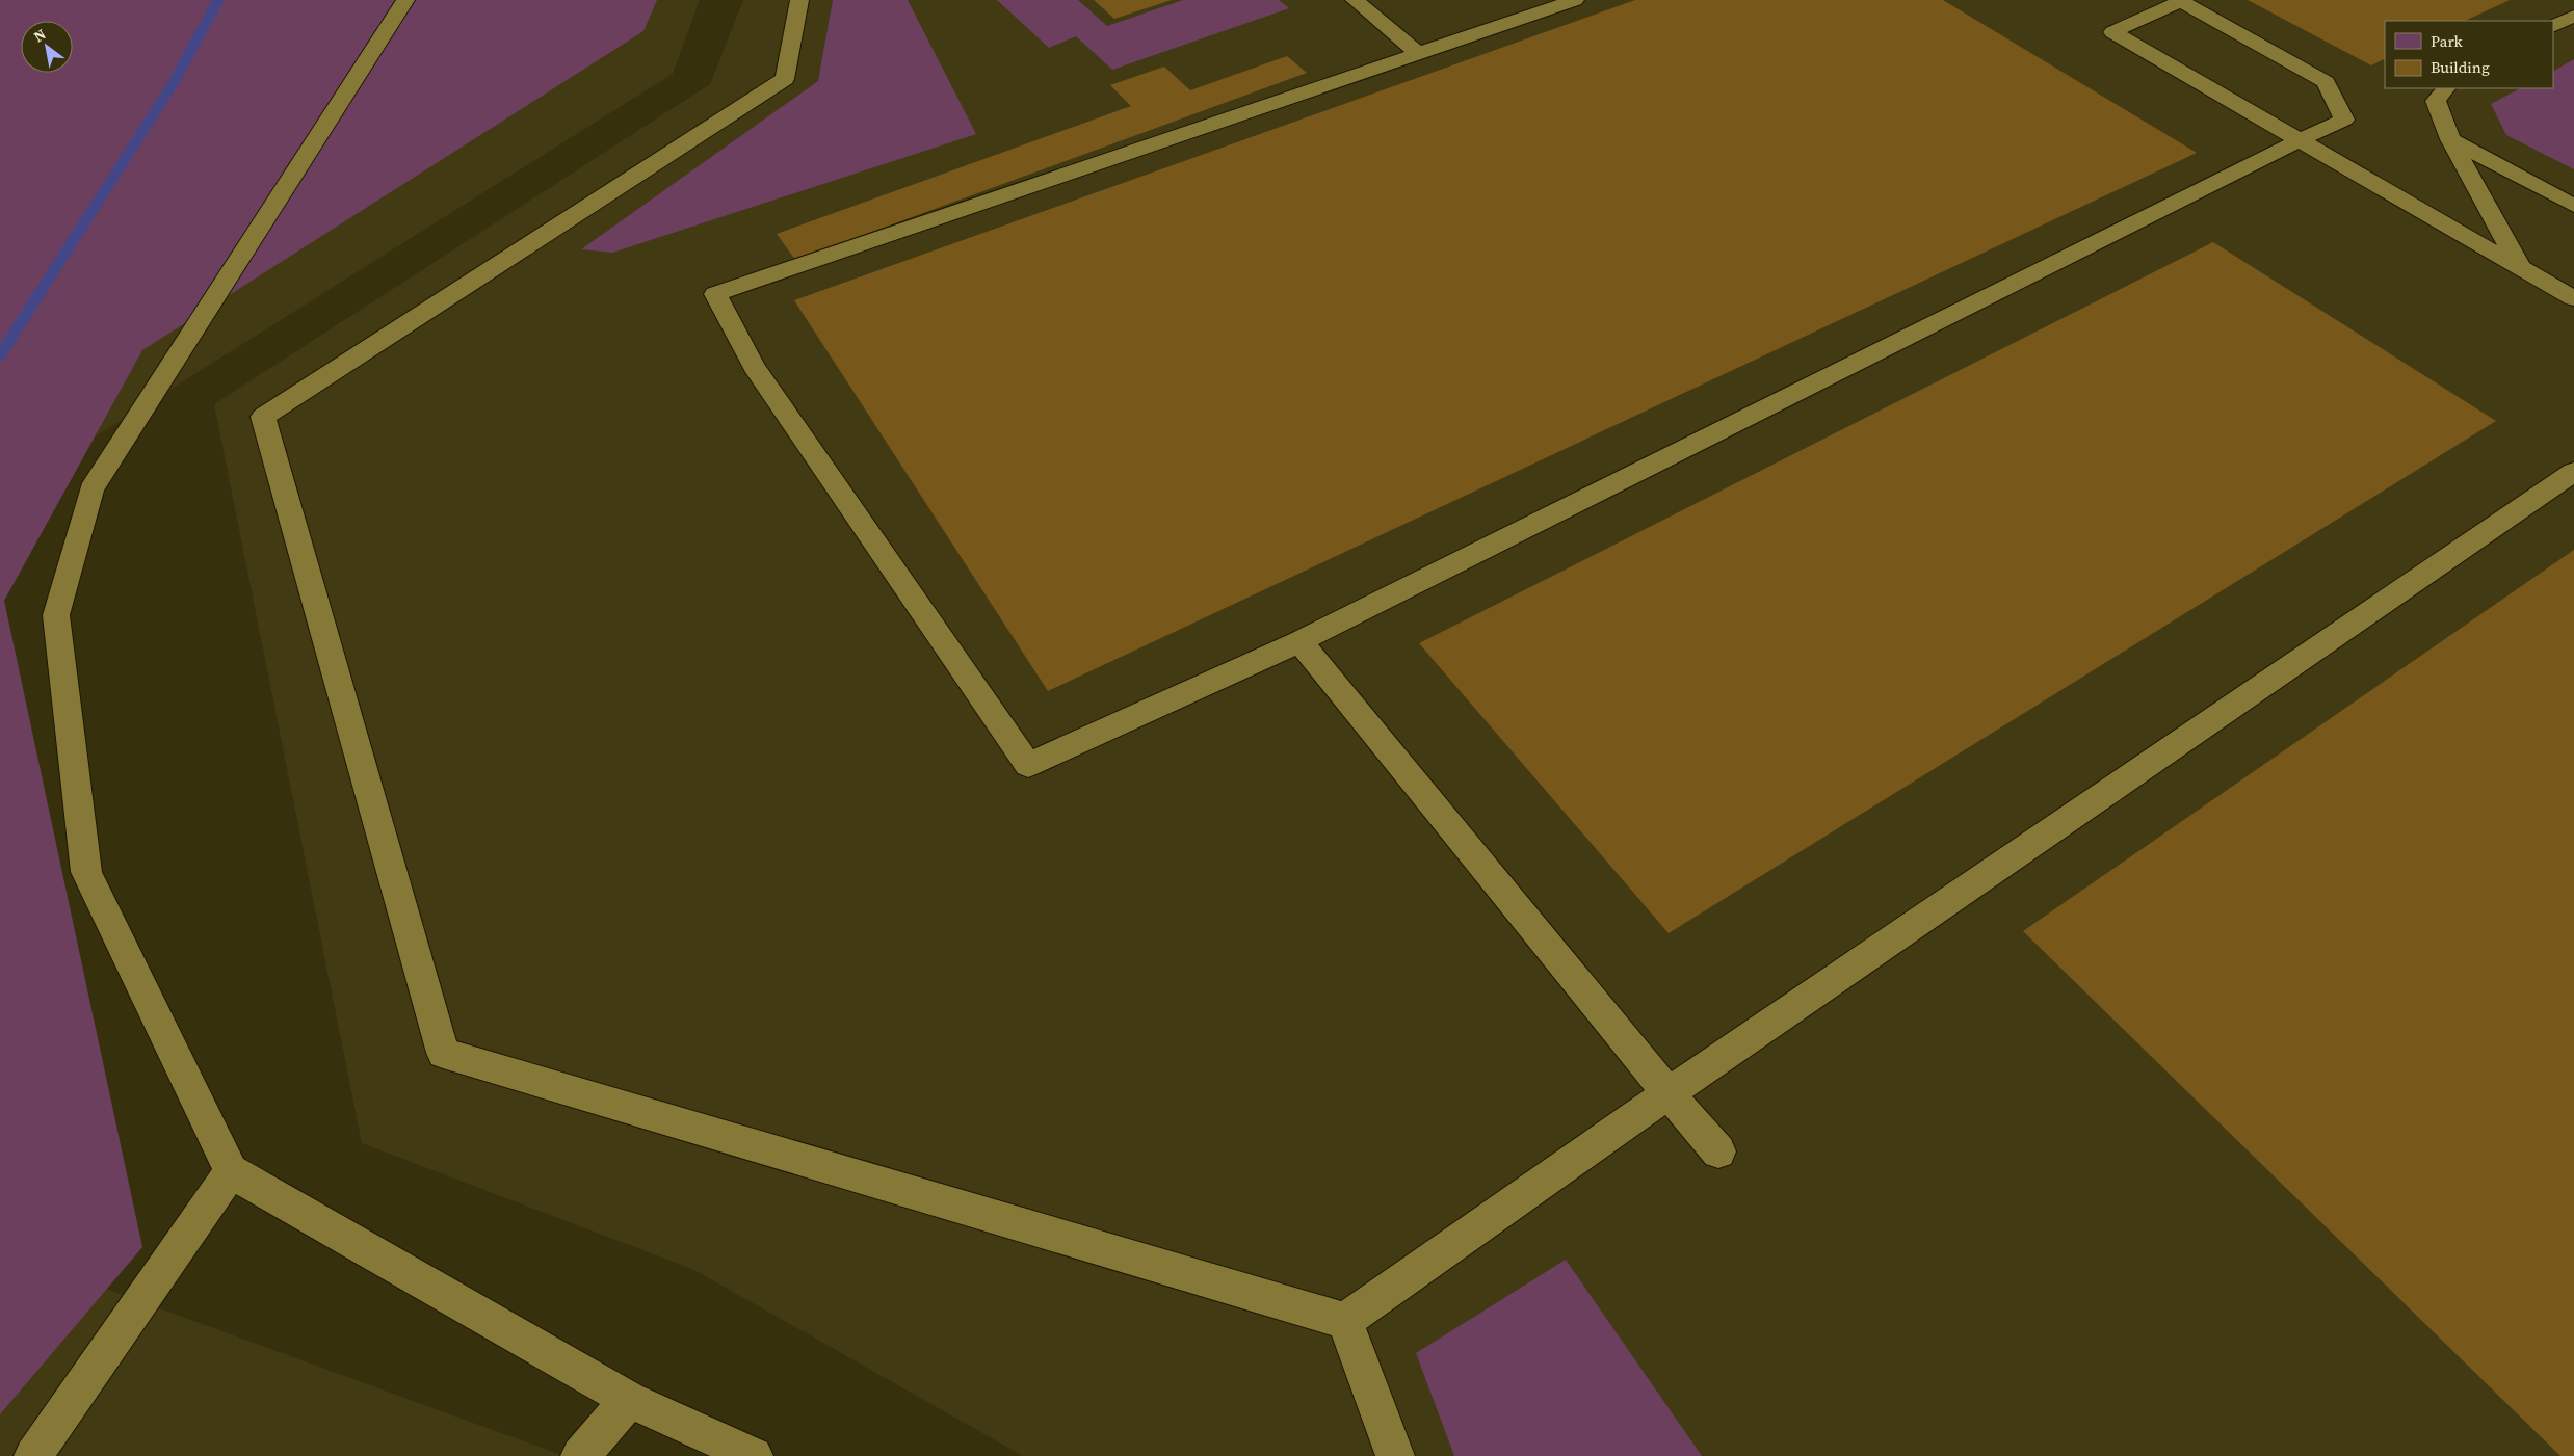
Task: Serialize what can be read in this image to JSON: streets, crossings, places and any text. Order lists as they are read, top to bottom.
{
  "legend": ["Park", "Building"],
  "north": "top left"
}
